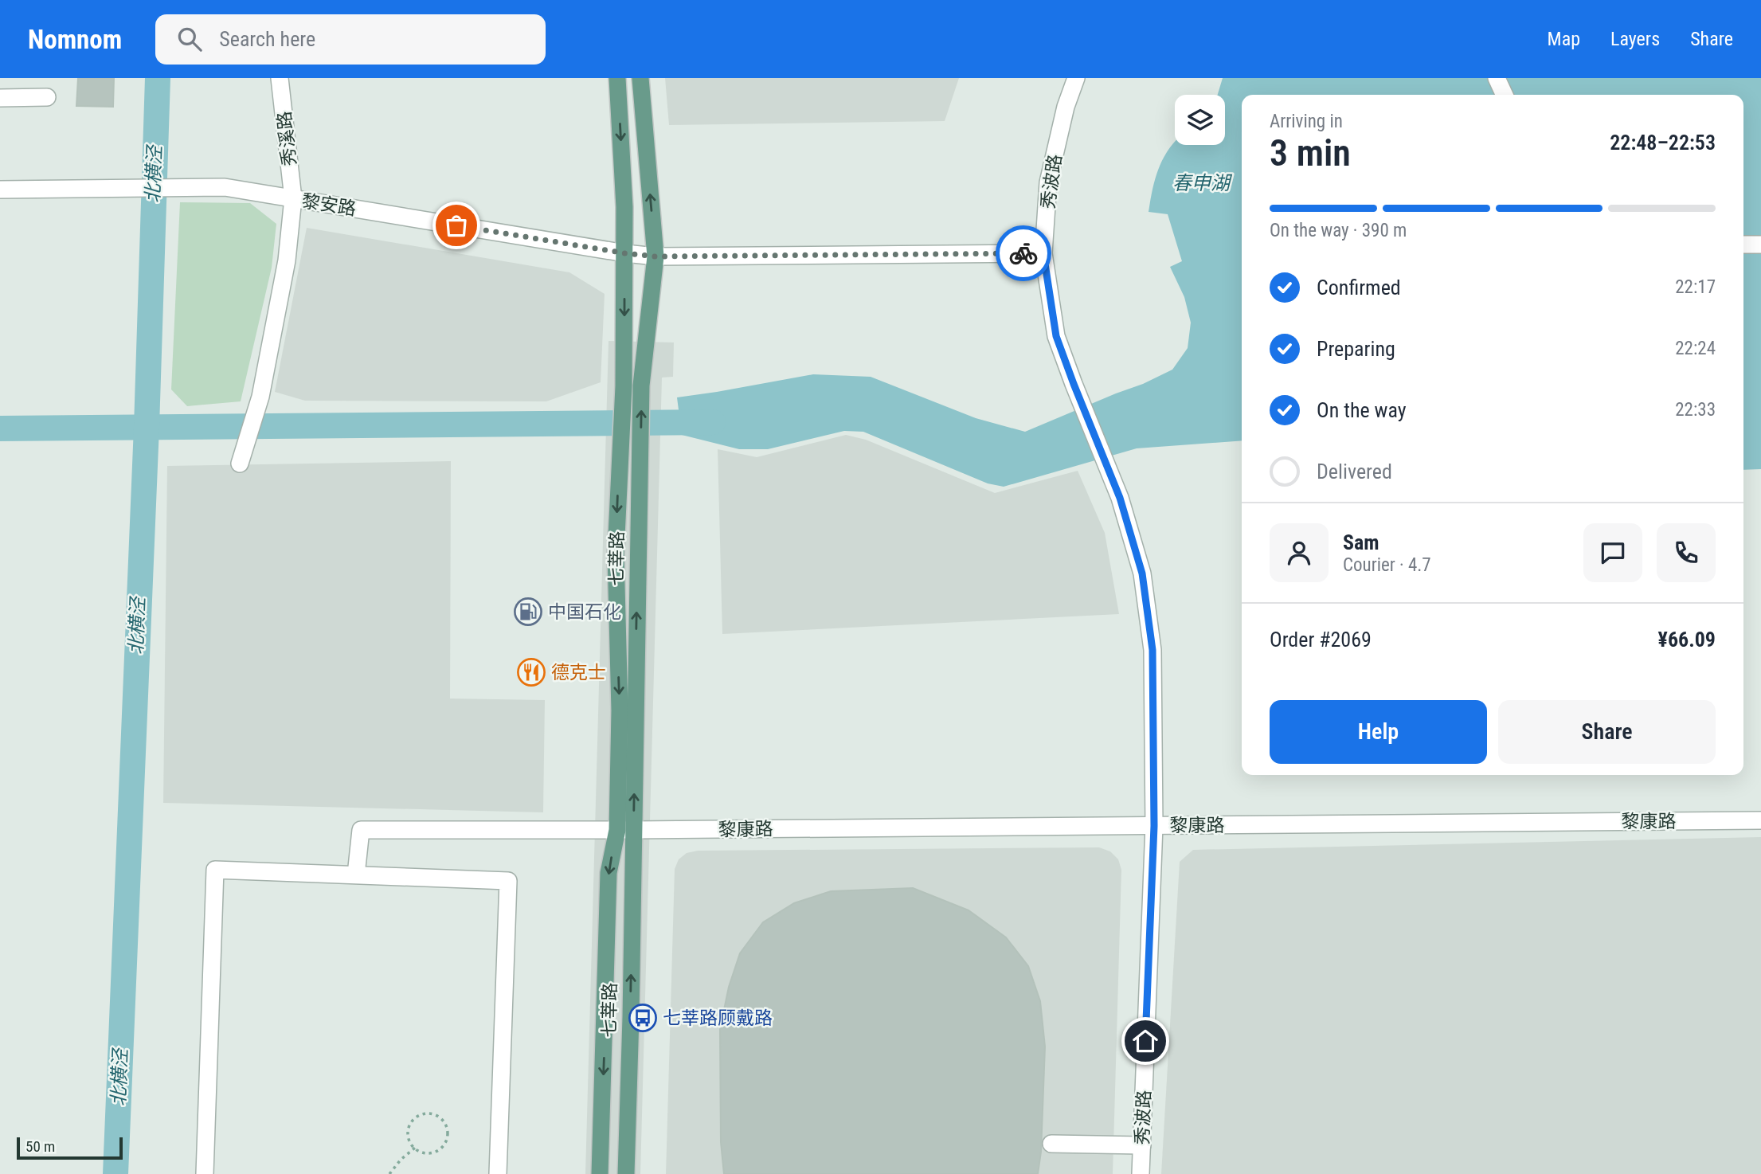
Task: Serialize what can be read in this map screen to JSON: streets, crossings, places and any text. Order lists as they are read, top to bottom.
{
  "streets": {
    "main road": ["七莘路"],
    "street": [
      "秀溪路",
      "秀波路",
      "黎安路",
      "黎康路"
    ]
  },
  "crossings": [
    ["秀溪路", "黎安路"],
    ["秀波路", "黎安路"],
    ["秀波路", "黎康路"],
    ["黎安路", "七莘路"],
    ["七莘路", "黎康路"]
  ],
  "water": ["北横泾", "春申湖"],
  "places": {
    "fuel station": ["中国石化"],
    "restaurant": ["德克士"],
    "bus stop": ["七莘路顾戴路"]
  },
  "scale_bar": "50 m",
  "page": {
    "header": "Nomnom",
    "search": "Search here",
    "nav": ["Map", "Layers", "Share"],
    "heading": ["3 min", "Arriving in", "22:48–22:53"],
    "panel": [
      "Sam",
      "Courier · 4.7",
      "Order #2069",
      "¥66.09"
    ],
    "bar": "On the way · 390 m",
    "list": [
      ["Confirmed", "22:17"],
      ["Preparing", "22:24"],
      ["On the way", "22:33"],
      "Delivered"
    ],
    "buttons": ["Help", "Share"],
    "scale": "50 m"
  }
}
